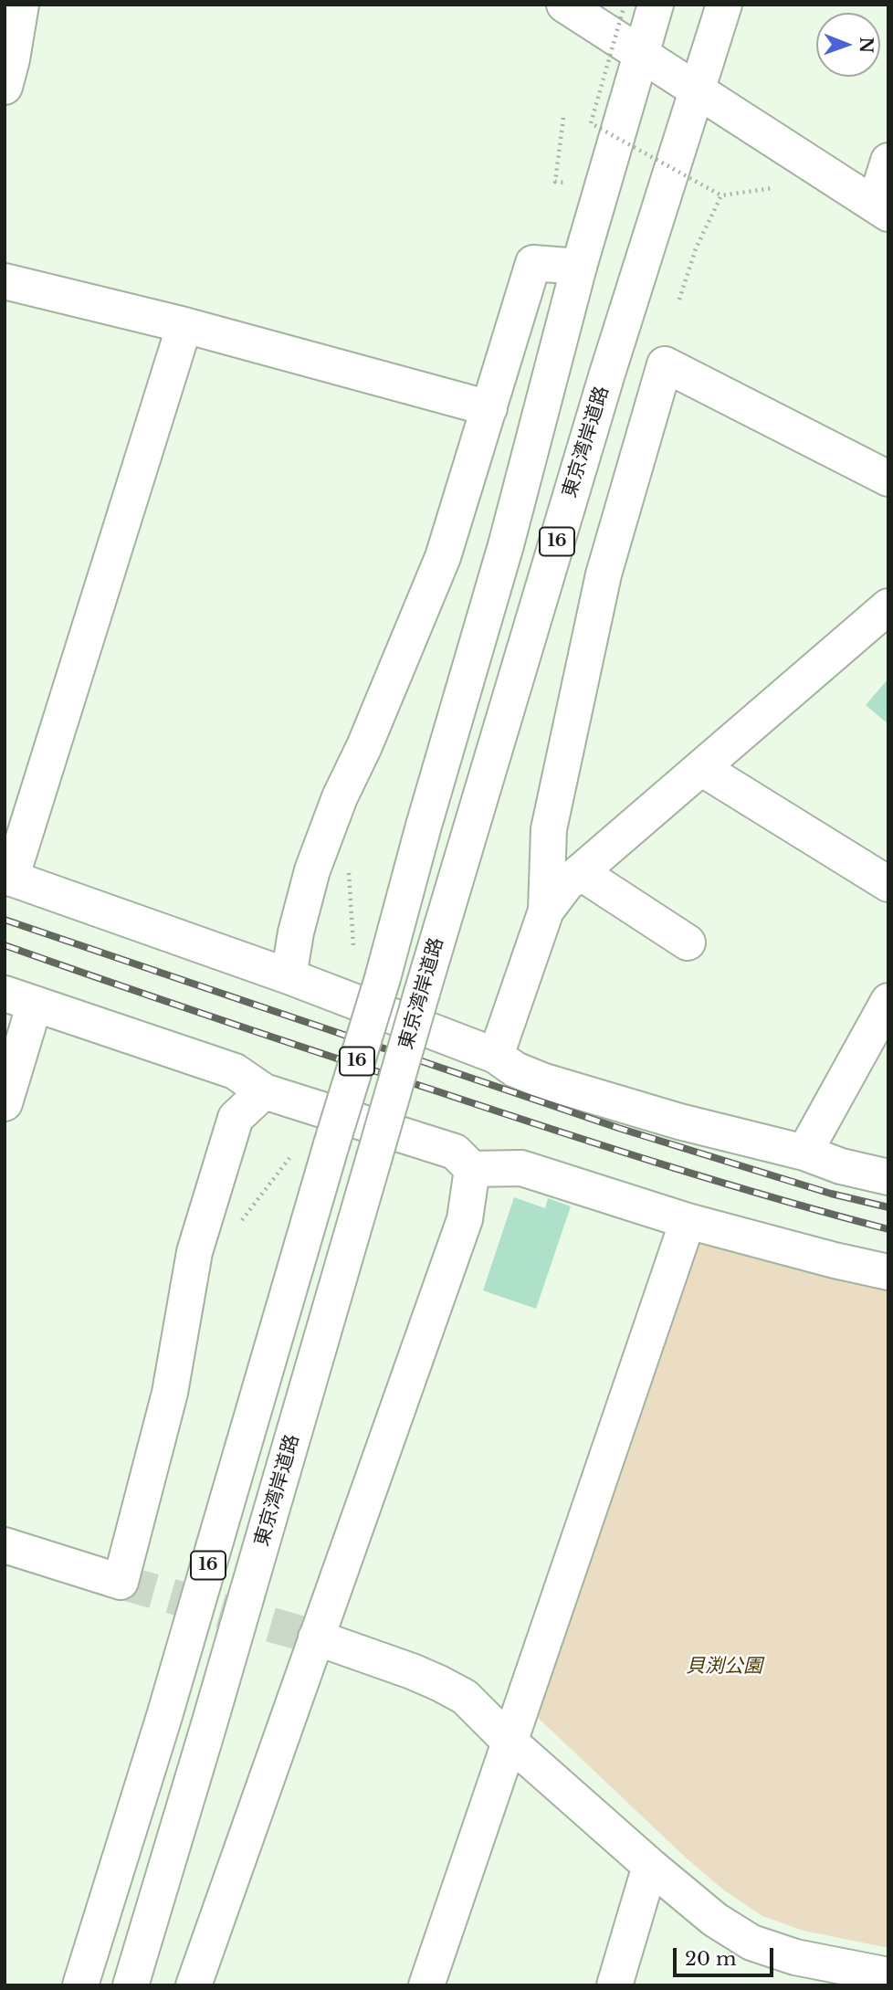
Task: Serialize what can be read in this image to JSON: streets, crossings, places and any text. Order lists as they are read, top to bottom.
{
  "streets": {
    "main road": ["東京湾岸道路", "16"]
  },
  "parks": ["貝渕公園"],
  "scale_bar": "20 m",
  "north": "right"
}
